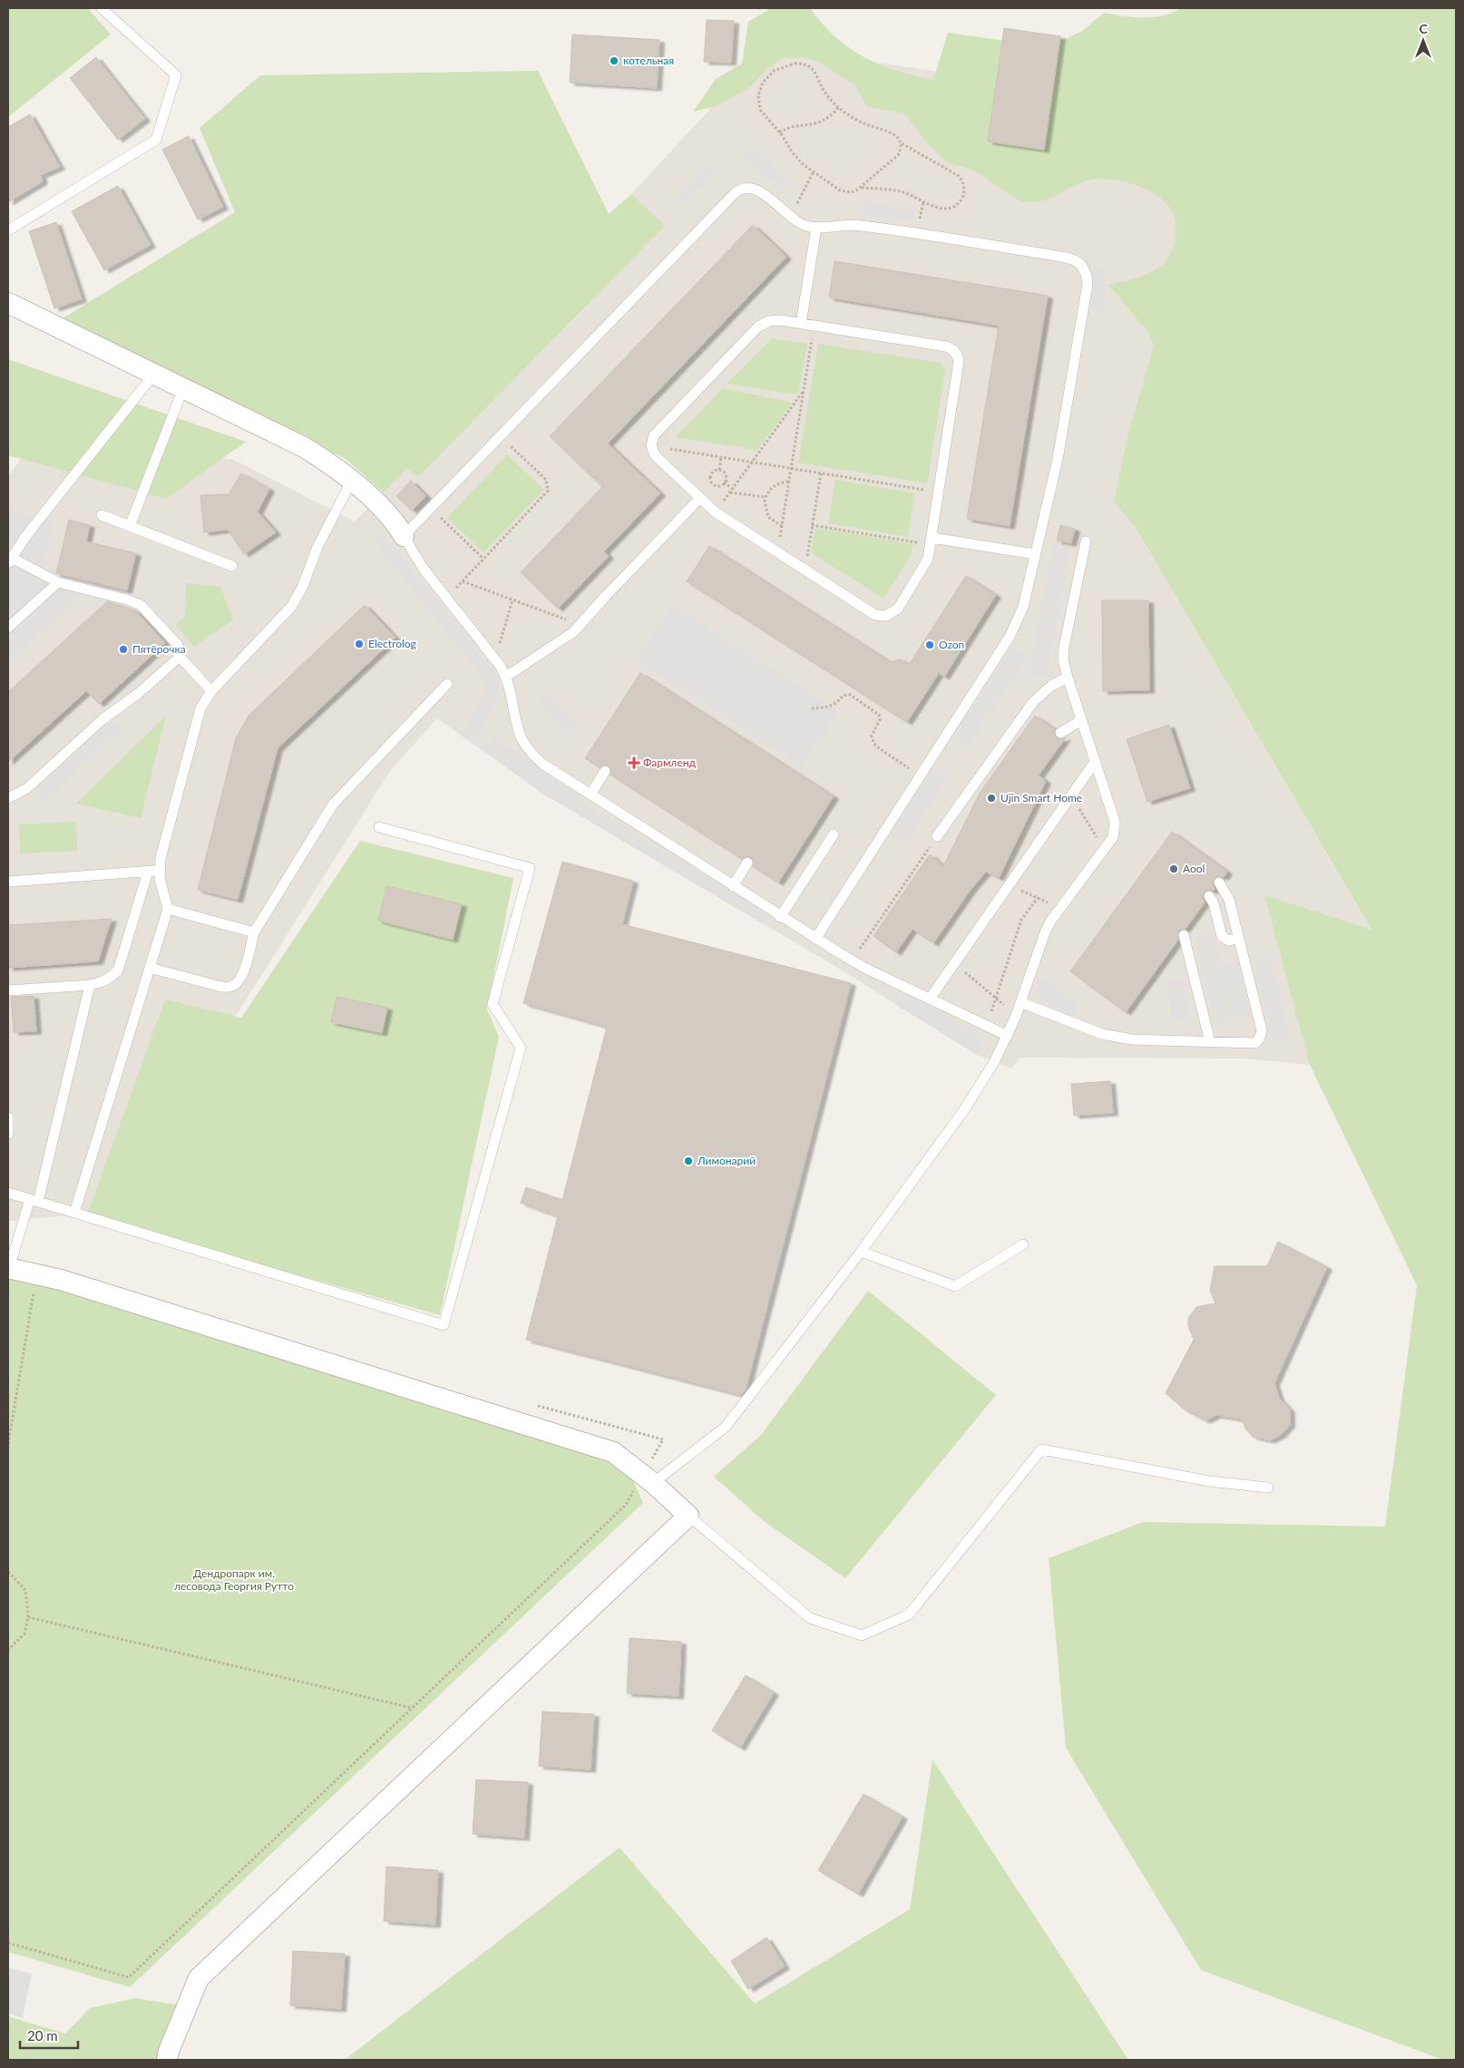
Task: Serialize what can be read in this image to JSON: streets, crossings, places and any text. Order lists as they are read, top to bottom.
{
  "parks": ["Дендропарк им. лесовода Георгия Рутто"],
  "places": {
    "other": [
      "котельная",
      "Electrolog",
      "Ozon",
      "Пятёрочка",
      "Ujin Smart Home",
      "Aool",
      "Лимонарий"
    ],
    "health": ["Фармленд"]
  },
  "scale_bar": "20 m",
  "north": "top"
}
